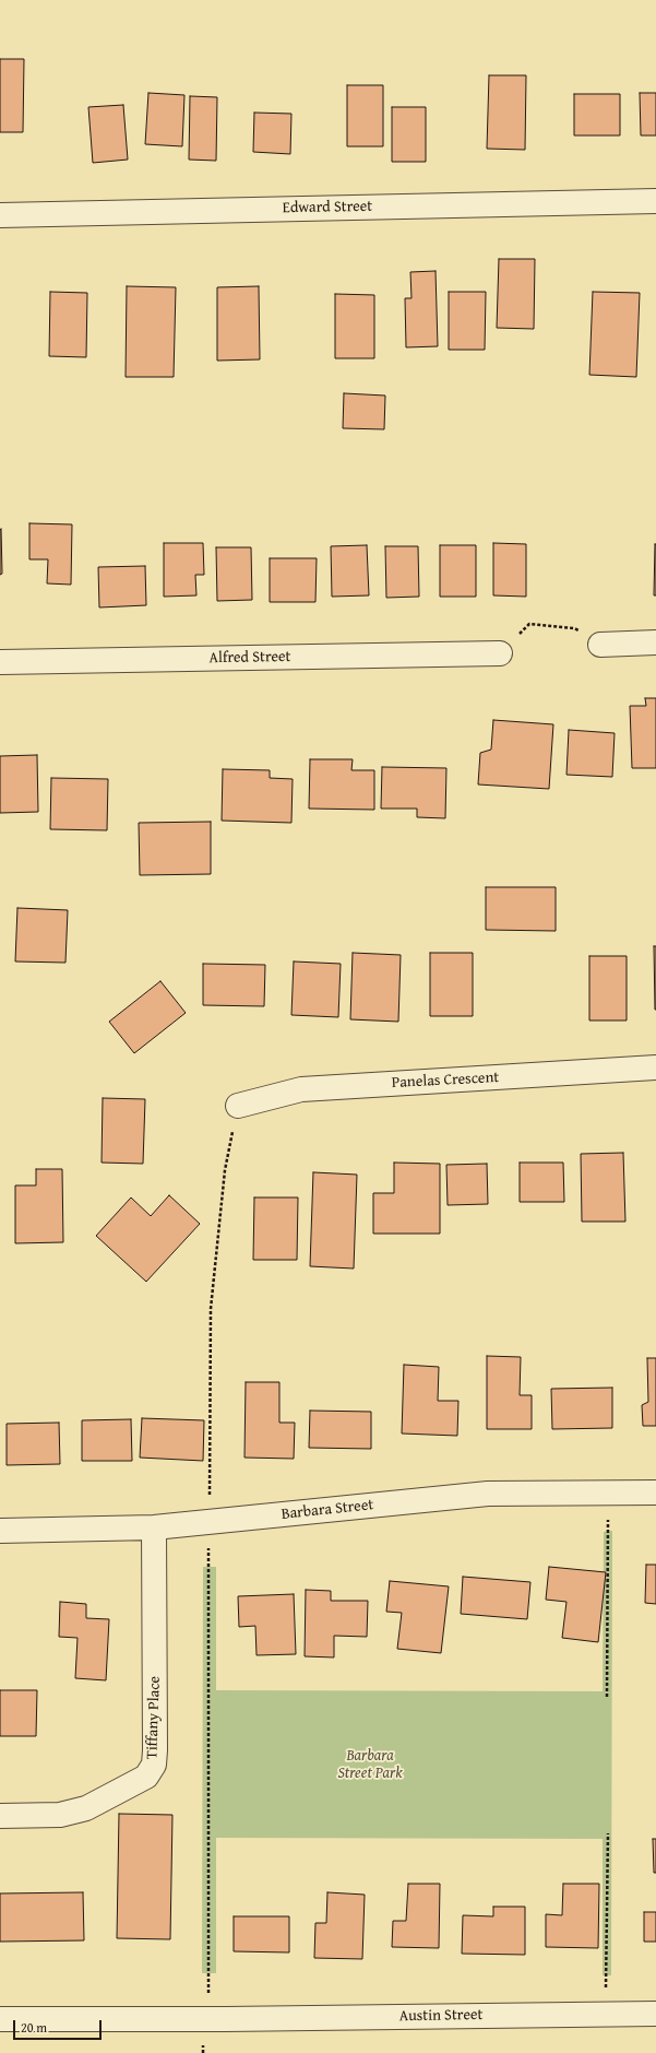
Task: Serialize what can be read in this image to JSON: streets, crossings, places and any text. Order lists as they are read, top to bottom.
{
  "streets": {
    "street": [
      "Edward Street",
      "Alfred Street",
      "Panelas Crescent",
      "Barbara Street",
      "Tiffany Place",
      "Austin Street"
    ]
  },
  "crossings": [
    ["Barbara Street", "Tiffany Place"]
  ],
  "parks": ["Barbara Street Park"],
  "scale_bar": "20 m"
}
